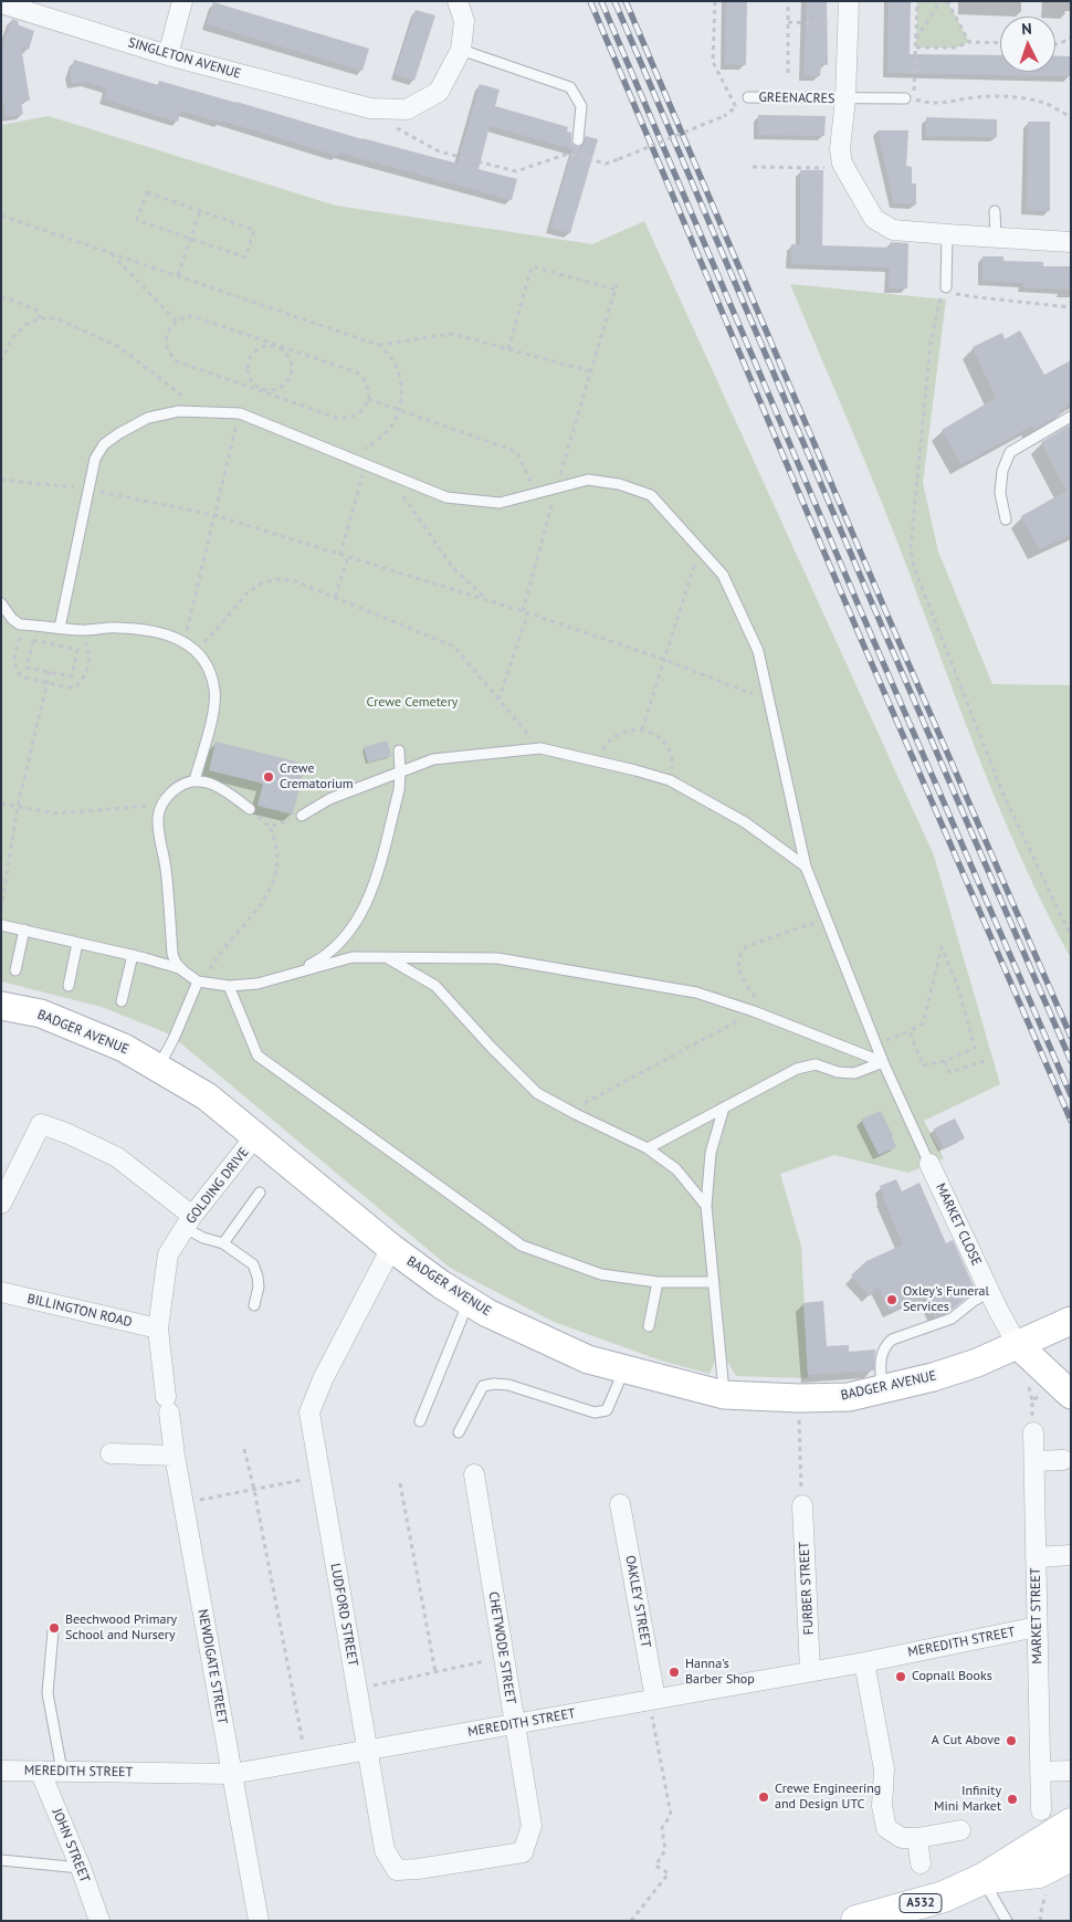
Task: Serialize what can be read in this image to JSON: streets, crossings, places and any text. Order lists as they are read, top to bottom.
{
  "streets": {
    "main road": ["A532"],
    "street": [
      "SINGLETON AVENUE",
      "GREENACRES",
      "BADGER AVENUE",
      "GOLDING DRIVE",
      "MARKET CLOSE",
      "BILLINGTON ROAD",
      "FURBER STREET",
      "OAKLEY STREET",
      "LUDFORD STREET",
      "MARKET STREET",
      "MEREDITH STREET",
      "CHETWODE STREET",
      "NEWDIGATE STREET",
      "JOHN STREET"
    ]
  },
  "crossings": [
    ["BADGER AVENUE", "GOLDING DRIVE"],
    ["BADGER AVENUE", "MARKET CLOSE"],
    ["BADGER AVENUE", "LUDFORD STREET"],
    ["GOLDING DRIVE", "BILLINGTON ROAD"],
    ["GOLDING DRIVE", "NEWDIGATE STREET"],
    ["FURBER STREET", "MEREDITH STREET"],
    ["OAKLEY STREET", "MEREDITH STREET"],
    ["LUDFORD STREET", "MEREDITH STREET"],
    ["LUDFORD STREET", "CHETWODE STREET"],
    ["MARKET STREET", "MEREDITH STREET"],
    ["MEREDITH STREET", "CHETWODE STREET"],
    ["MEREDITH STREET", "NEWDIGATE STREET"],
    ["MEREDITH STREET", "JOHN STREET"]
  ],
  "parks": ["Crewe Cemetery"],
  "places": [
    "Crewe Crematorium",
    "Oxley's Funeral Services",
    "Beechwood Primary School and Nursery",
    "Hanna's Barber Shop",
    "Copnall Books",
    "A Cut Above",
    "Crewe Engineering and Design UTC",
    "Infinity Mini Market"
  ],
  "north": "top"
}
